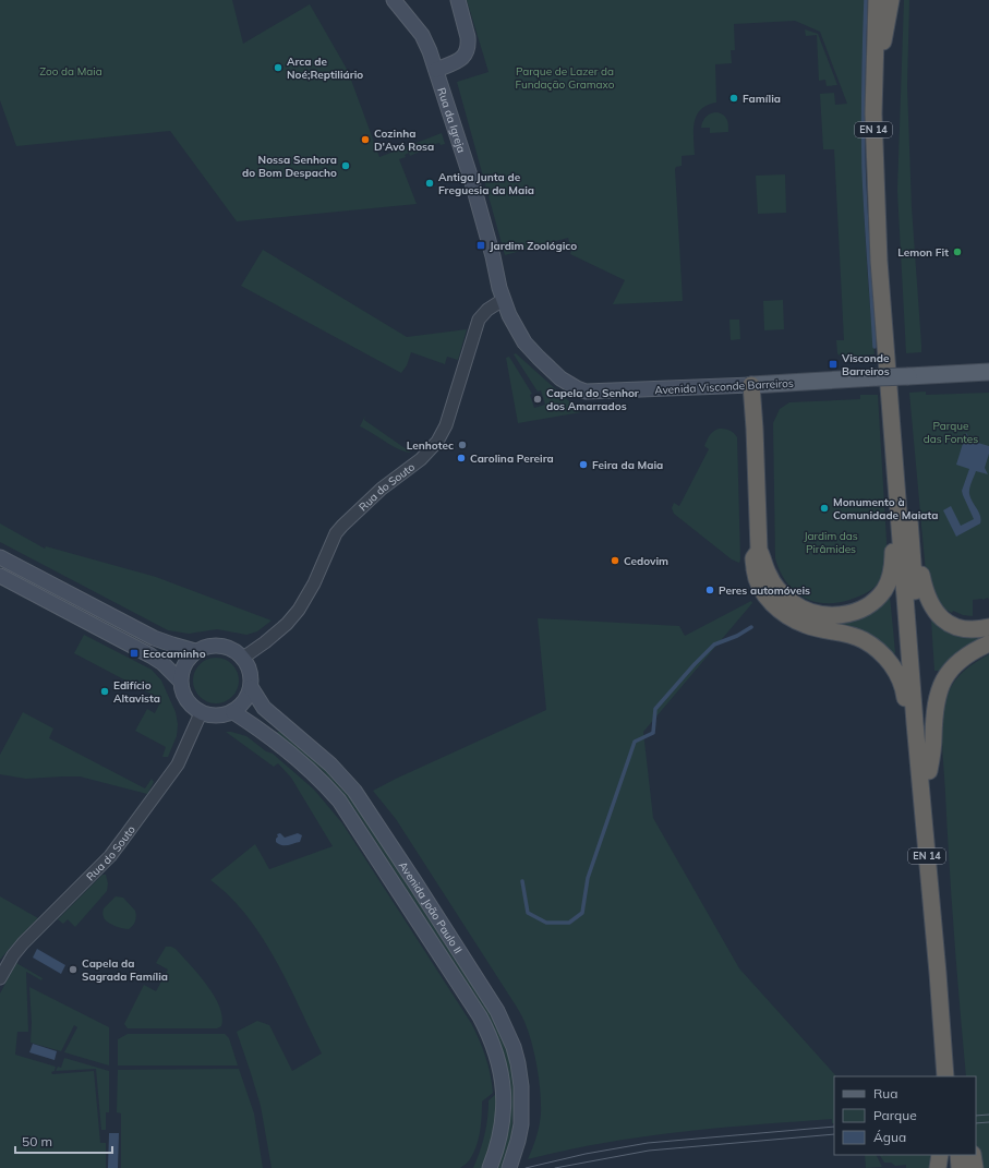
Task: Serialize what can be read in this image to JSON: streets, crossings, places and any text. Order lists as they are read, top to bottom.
{
  "streets": {
    "highway": ["EN 14"],
    "main road": ["Rua da Igreja", "Avenida Visconde Barreiros", "Avenida João Paulo II"],
    "street": ["Rua do Souto"]
  },
  "crossings": [
    ["Rua da Igreja", "Avenida Visconde Barreiros"],
    ["Rua da Igreja", "Rua do Souto"],
    ["Avenida Visconde Barreiros", "Rua do Souto"],
    ["Rua do Souto", "Avenida João Paulo II"]
  ],
  "parks": [
    "Zoo da Maia",
    "Parque de Lazer da Fundação Gramaxo",
    "Parque das Fontes",
    "Jardim das Pirâmides"
  ],
  "places": {
    "other": [
      "Arca de Noé;Reptiliário",
      "Família",
      "Cozinha D'Avó Rosa",
      "Nossa Senhora do Bom Despacho",
      "Antiga Junta de Freguesia da Maia",
      "Lemon Fit",
      "Capela do Senhor dos Amarrados",
      "Lenhotec",
      "Carolina Pereira",
      "Feira da Maia",
      "Monumento à Comunidade Maiata",
      "Cedovim",
      "Peres automóveis",
      "Edifício Altavista",
      "Capela da Sagrada Família"
    ],
    "transit": ["Jardim Zoológico", "Visconde Barreiros", "Ecocaminho"]
  },
  "legend": ["Rua", "Parque", "Água"],
  "scale_bar": "50 m"
}
